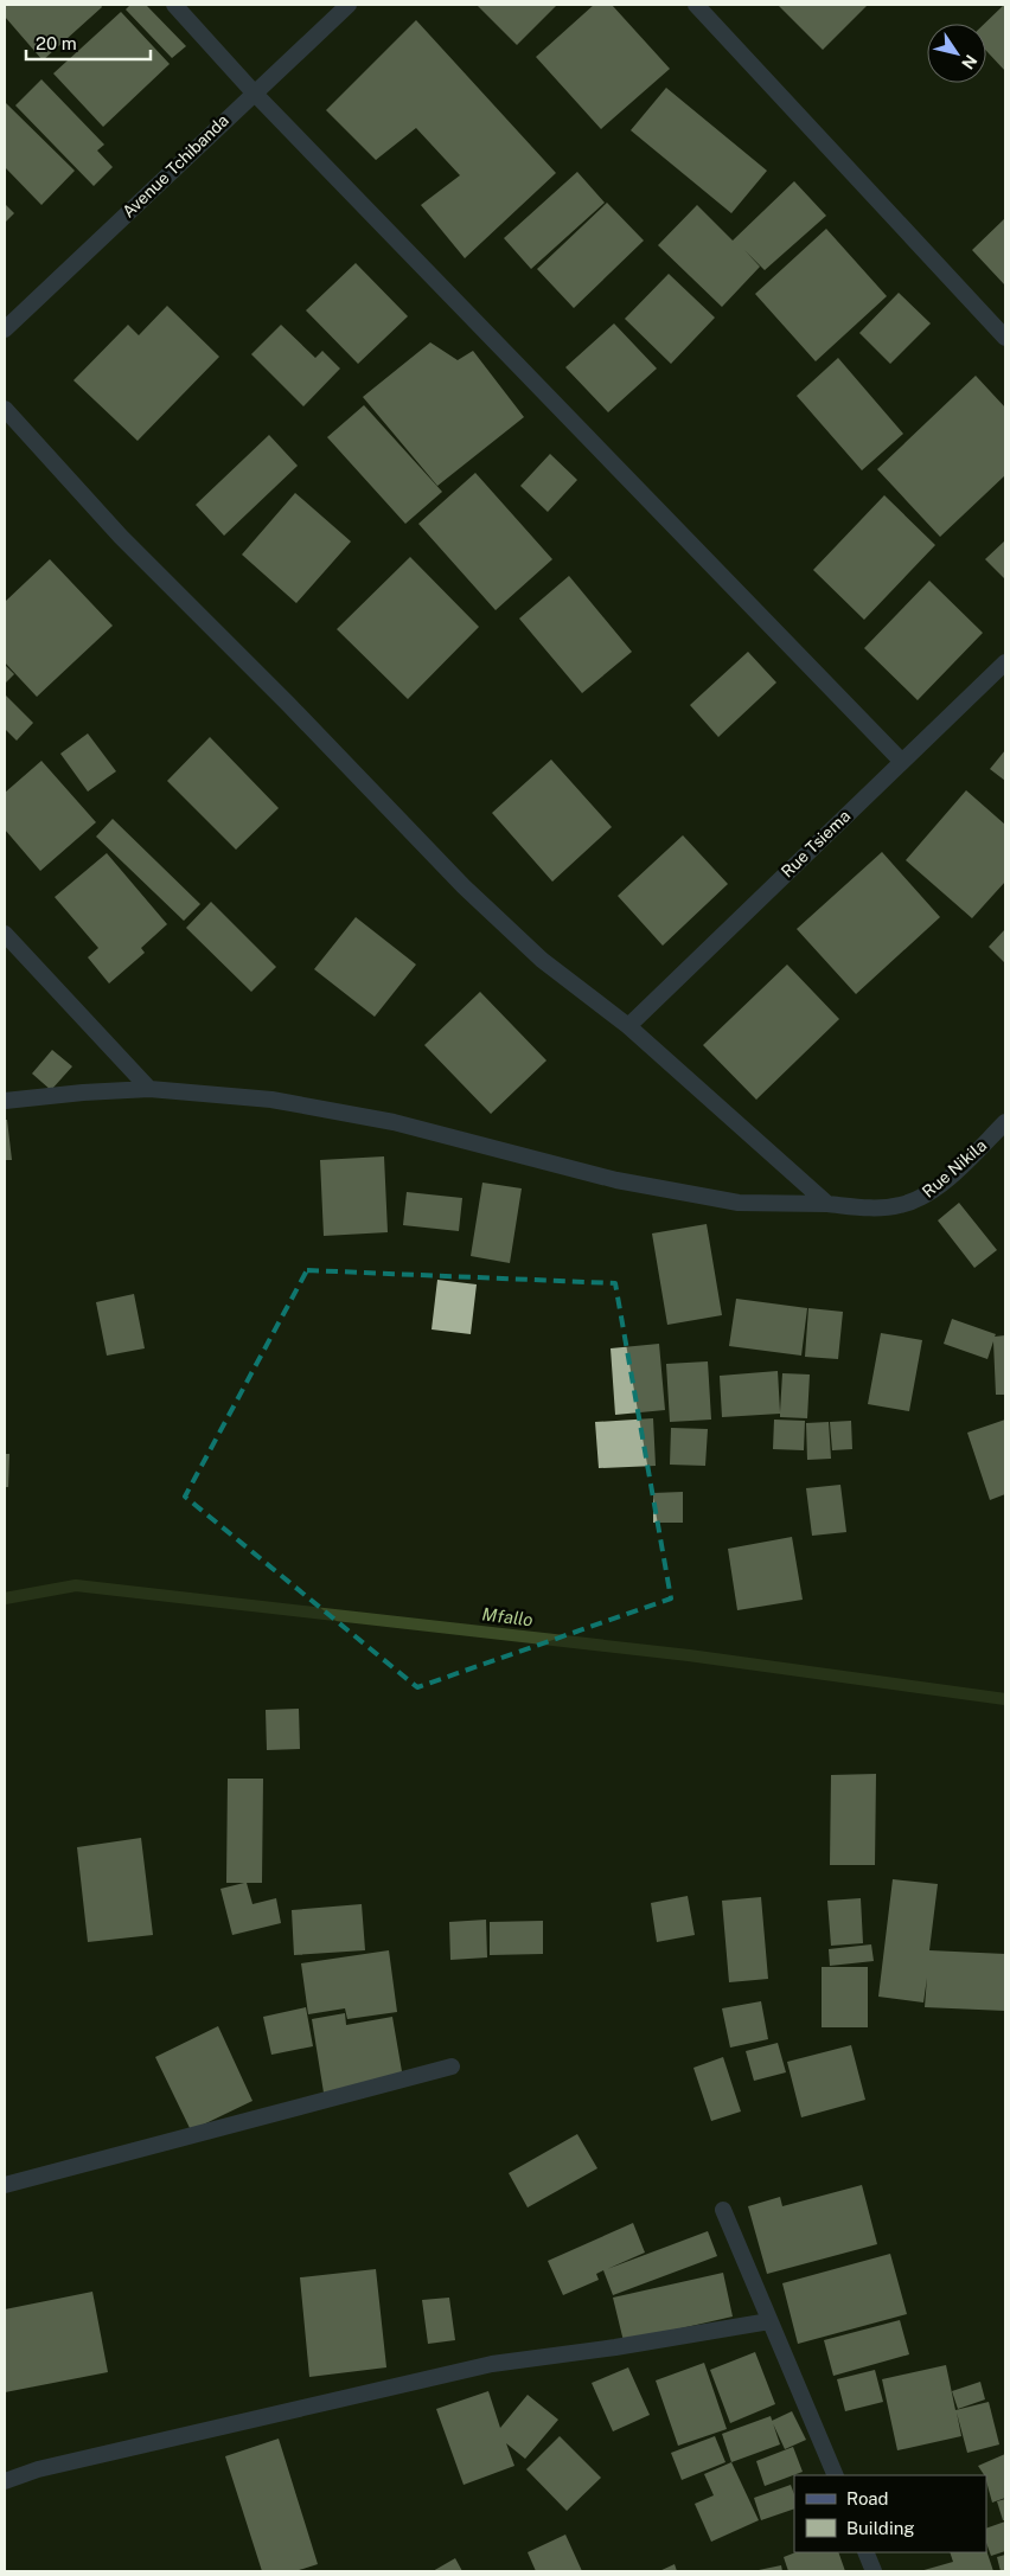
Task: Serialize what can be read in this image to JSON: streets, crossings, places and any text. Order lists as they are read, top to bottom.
{
  "streets": {
    "street": ["Avenue Tchibanda", "Rue Tsiema", "Rue Nikila"]
  },
  "water": ["Mfallo"],
  "legend": ["Road", "Building"],
  "scale_bar": "20 m",
  "north": "bottom right"
}
